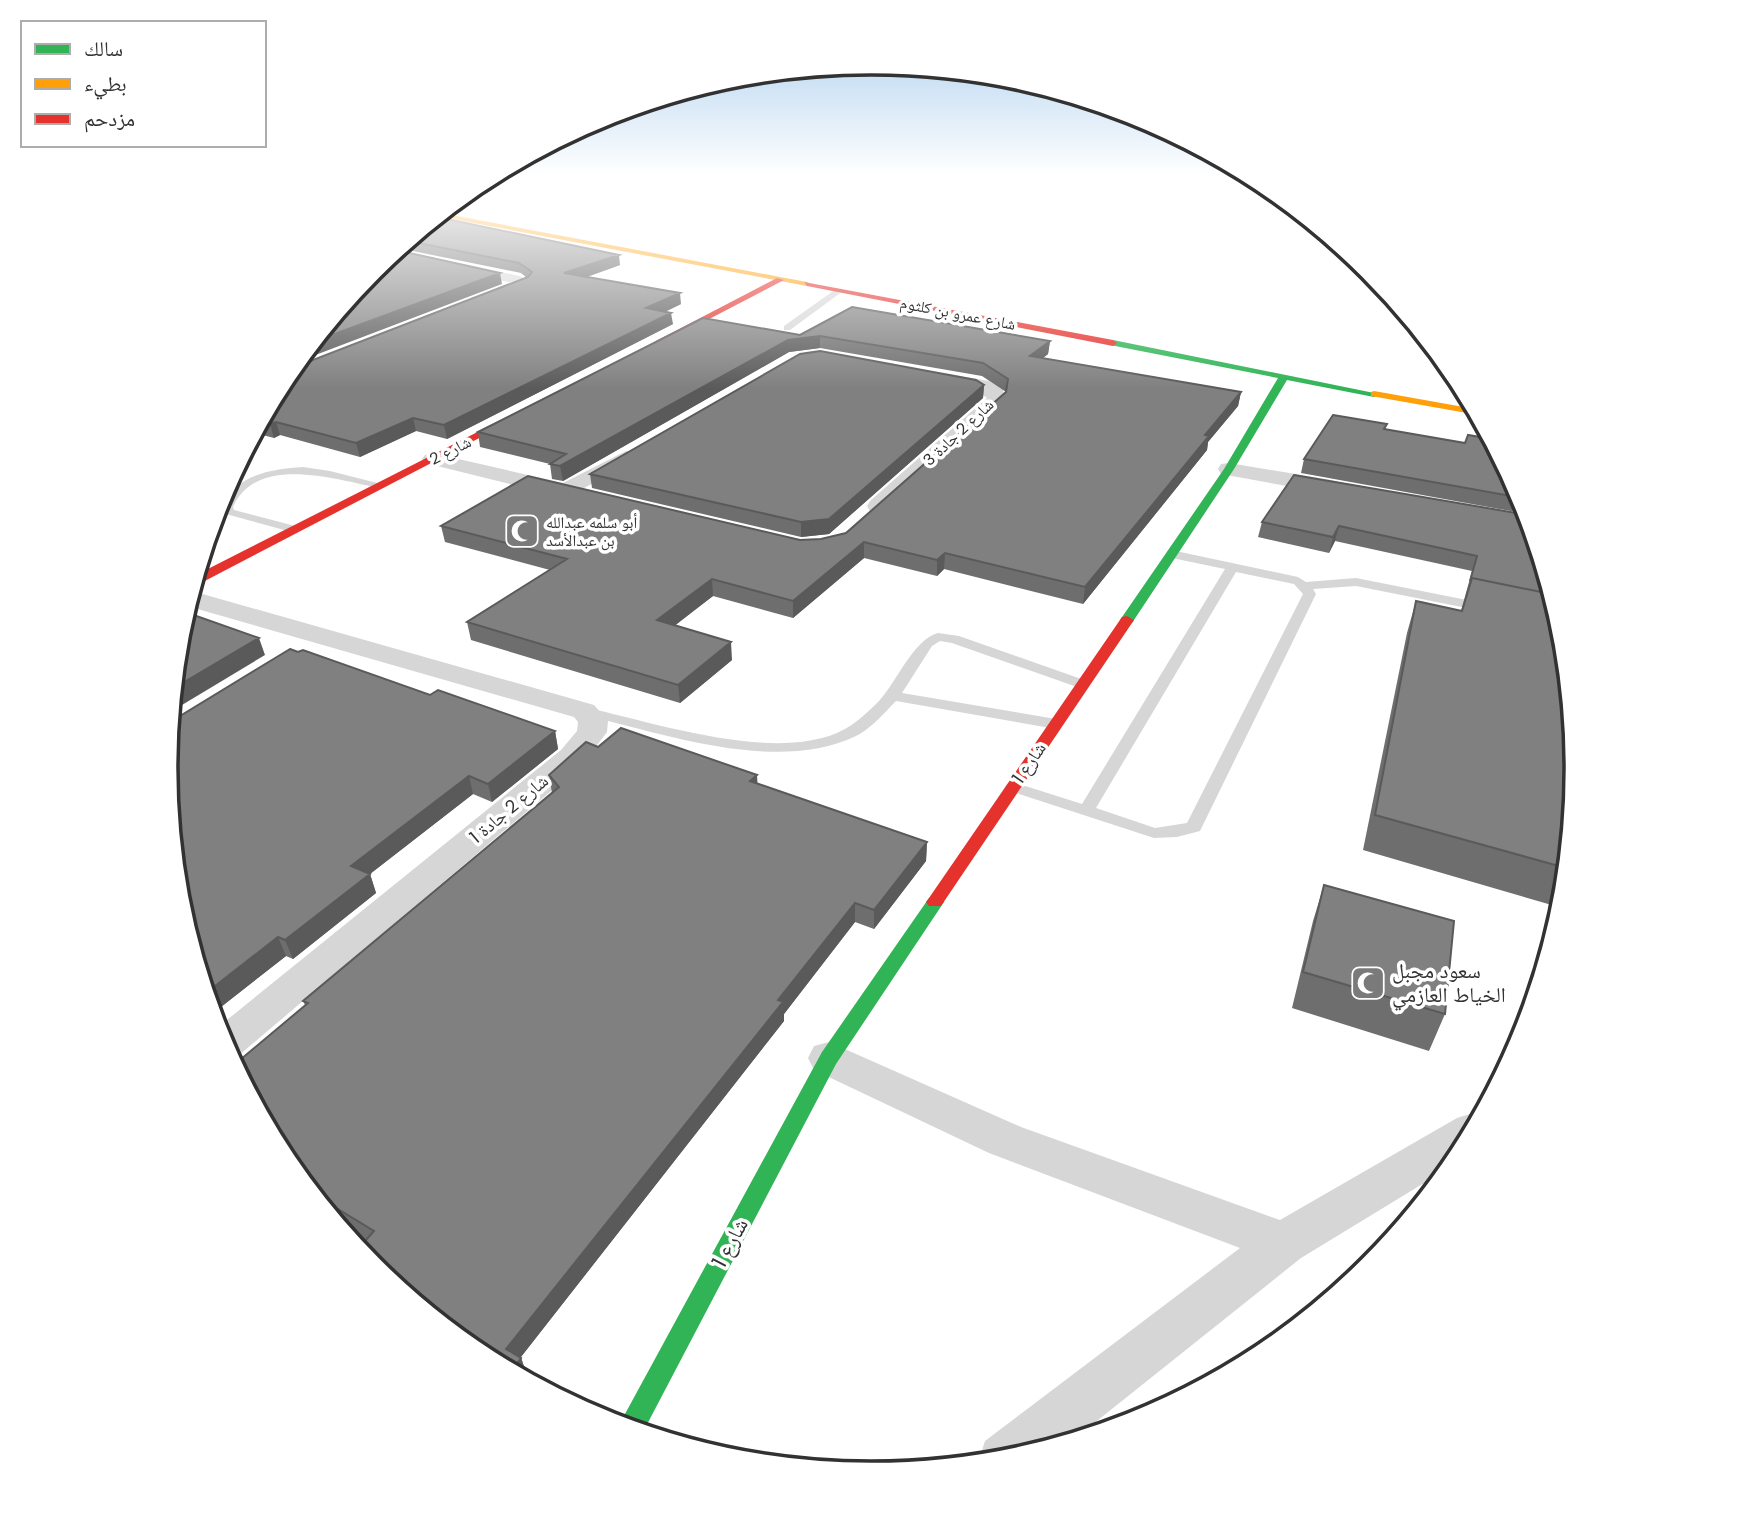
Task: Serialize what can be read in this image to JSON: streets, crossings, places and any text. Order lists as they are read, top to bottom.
{
  "streets": {
    "street": [
      "شارع عمرو بن كلثوم",
      "شارع 2 جادة 3",
      "شارع 2",
      "شارع 1",
      "شارع 2 جادة 1"
    ]
  },
  "crossings": [
    ["شارع عمرو بن كلثوم", "شارع 1"]
  ],
  "places": {
    "mosque": ["أبو سلمه عبدالله بن عبدالأسد", "سعود مجبل الخياط العازمي"]
  },
  "legend": ["سالك", "بطيء", "مزدحم"]
}
